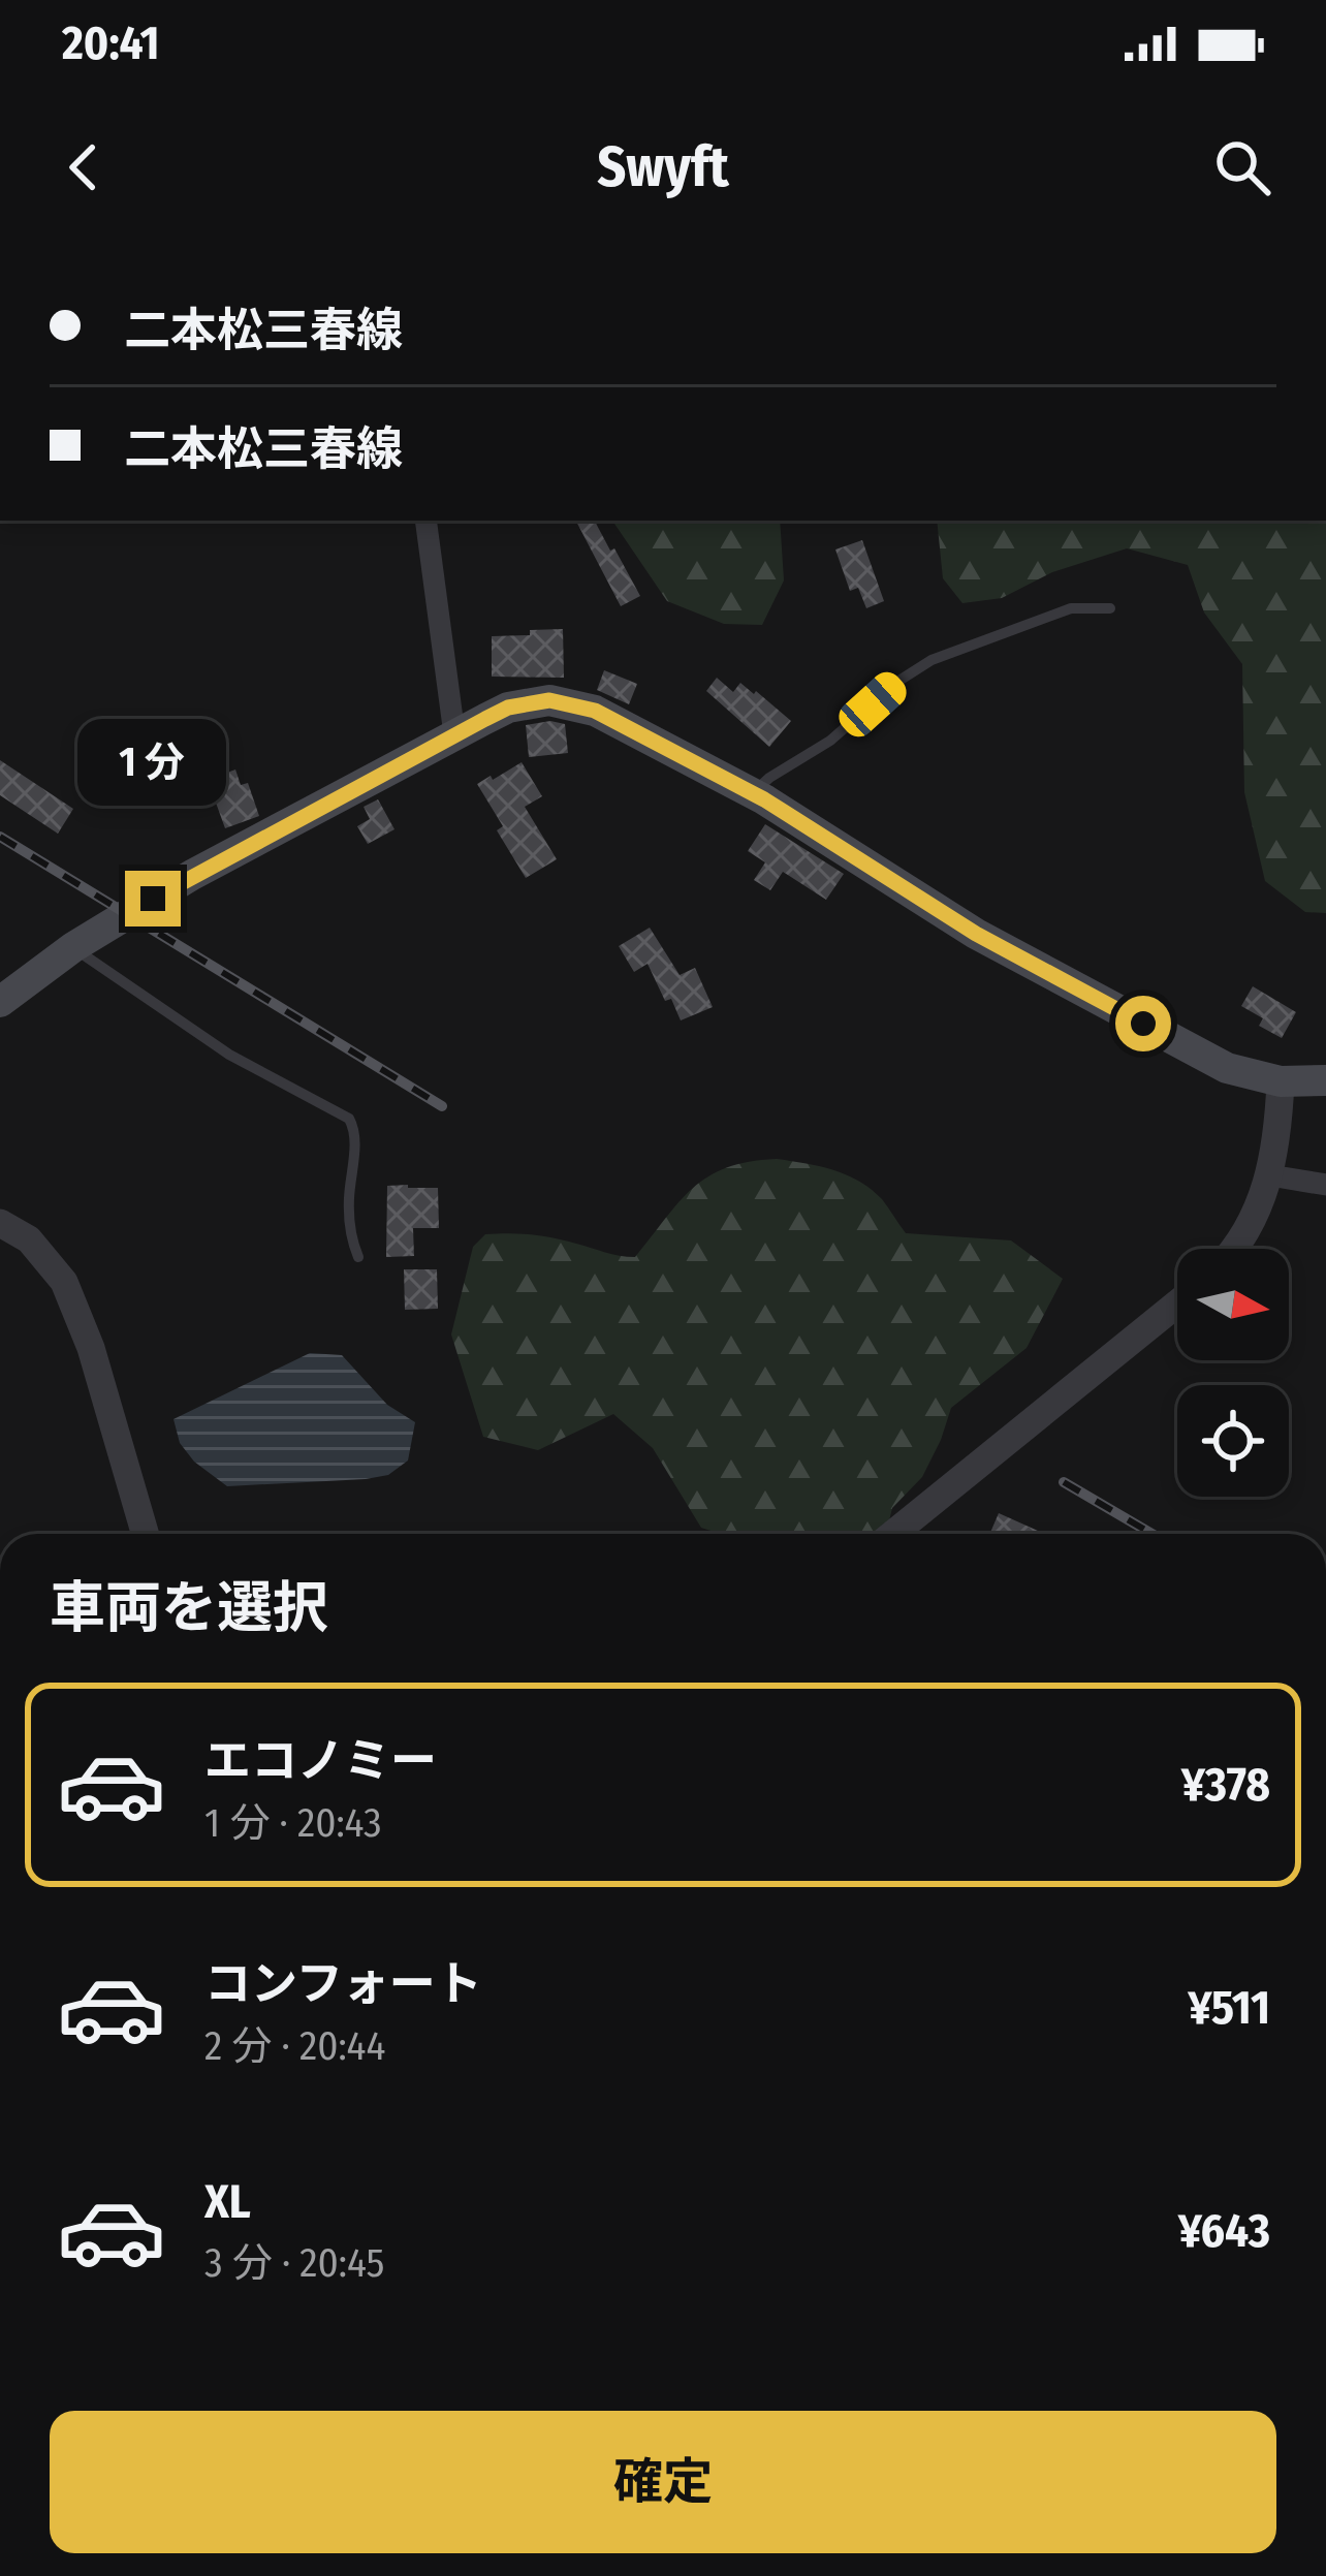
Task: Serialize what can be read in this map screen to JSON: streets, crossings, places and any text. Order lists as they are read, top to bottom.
{
  "north": "right",
  "page": {
    "status": "20:41",
    "header": "Swyft",
    "banner": ["二本松三春線", "二本松三春線"],
    "bubble": "1 分",
    "heading": "車両を選択",
    "list": [
      {
        "name": "エコノミー",
        "note": "1 分 · 20:43",
        "value": "¥378"
      },
      {
        "name": "コンフォート",
        "note": "2 分 · 20:44",
        "value": "¥511"
      },
      {
        "name": "XL",
        "note": "3 分 · 20:45",
        "value": "¥643"
      }
    ],
    "buttons": "確定"
  }
}
